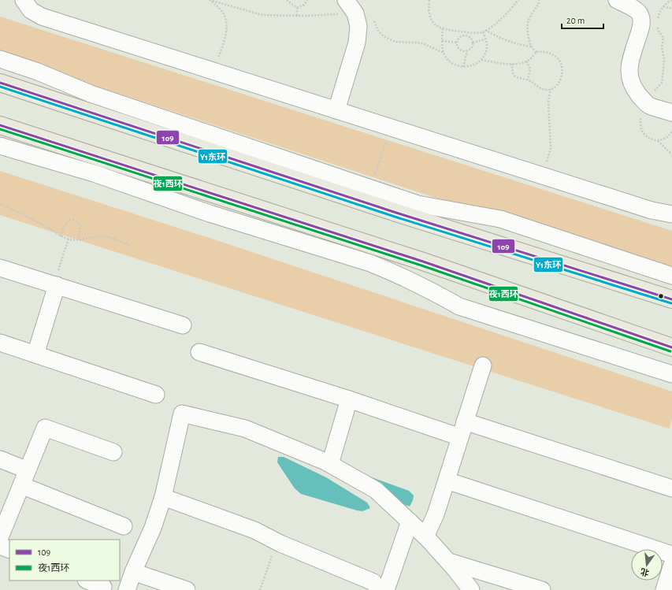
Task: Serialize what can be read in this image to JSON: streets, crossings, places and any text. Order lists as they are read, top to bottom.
{
  "lines": ["transit line 109", "transit line Y1东环", "transit line 夜1西环"],
  "legend": ["109", "夜1西环"],
  "scale_bar": "20 m",
  "north": "bottom"
}
